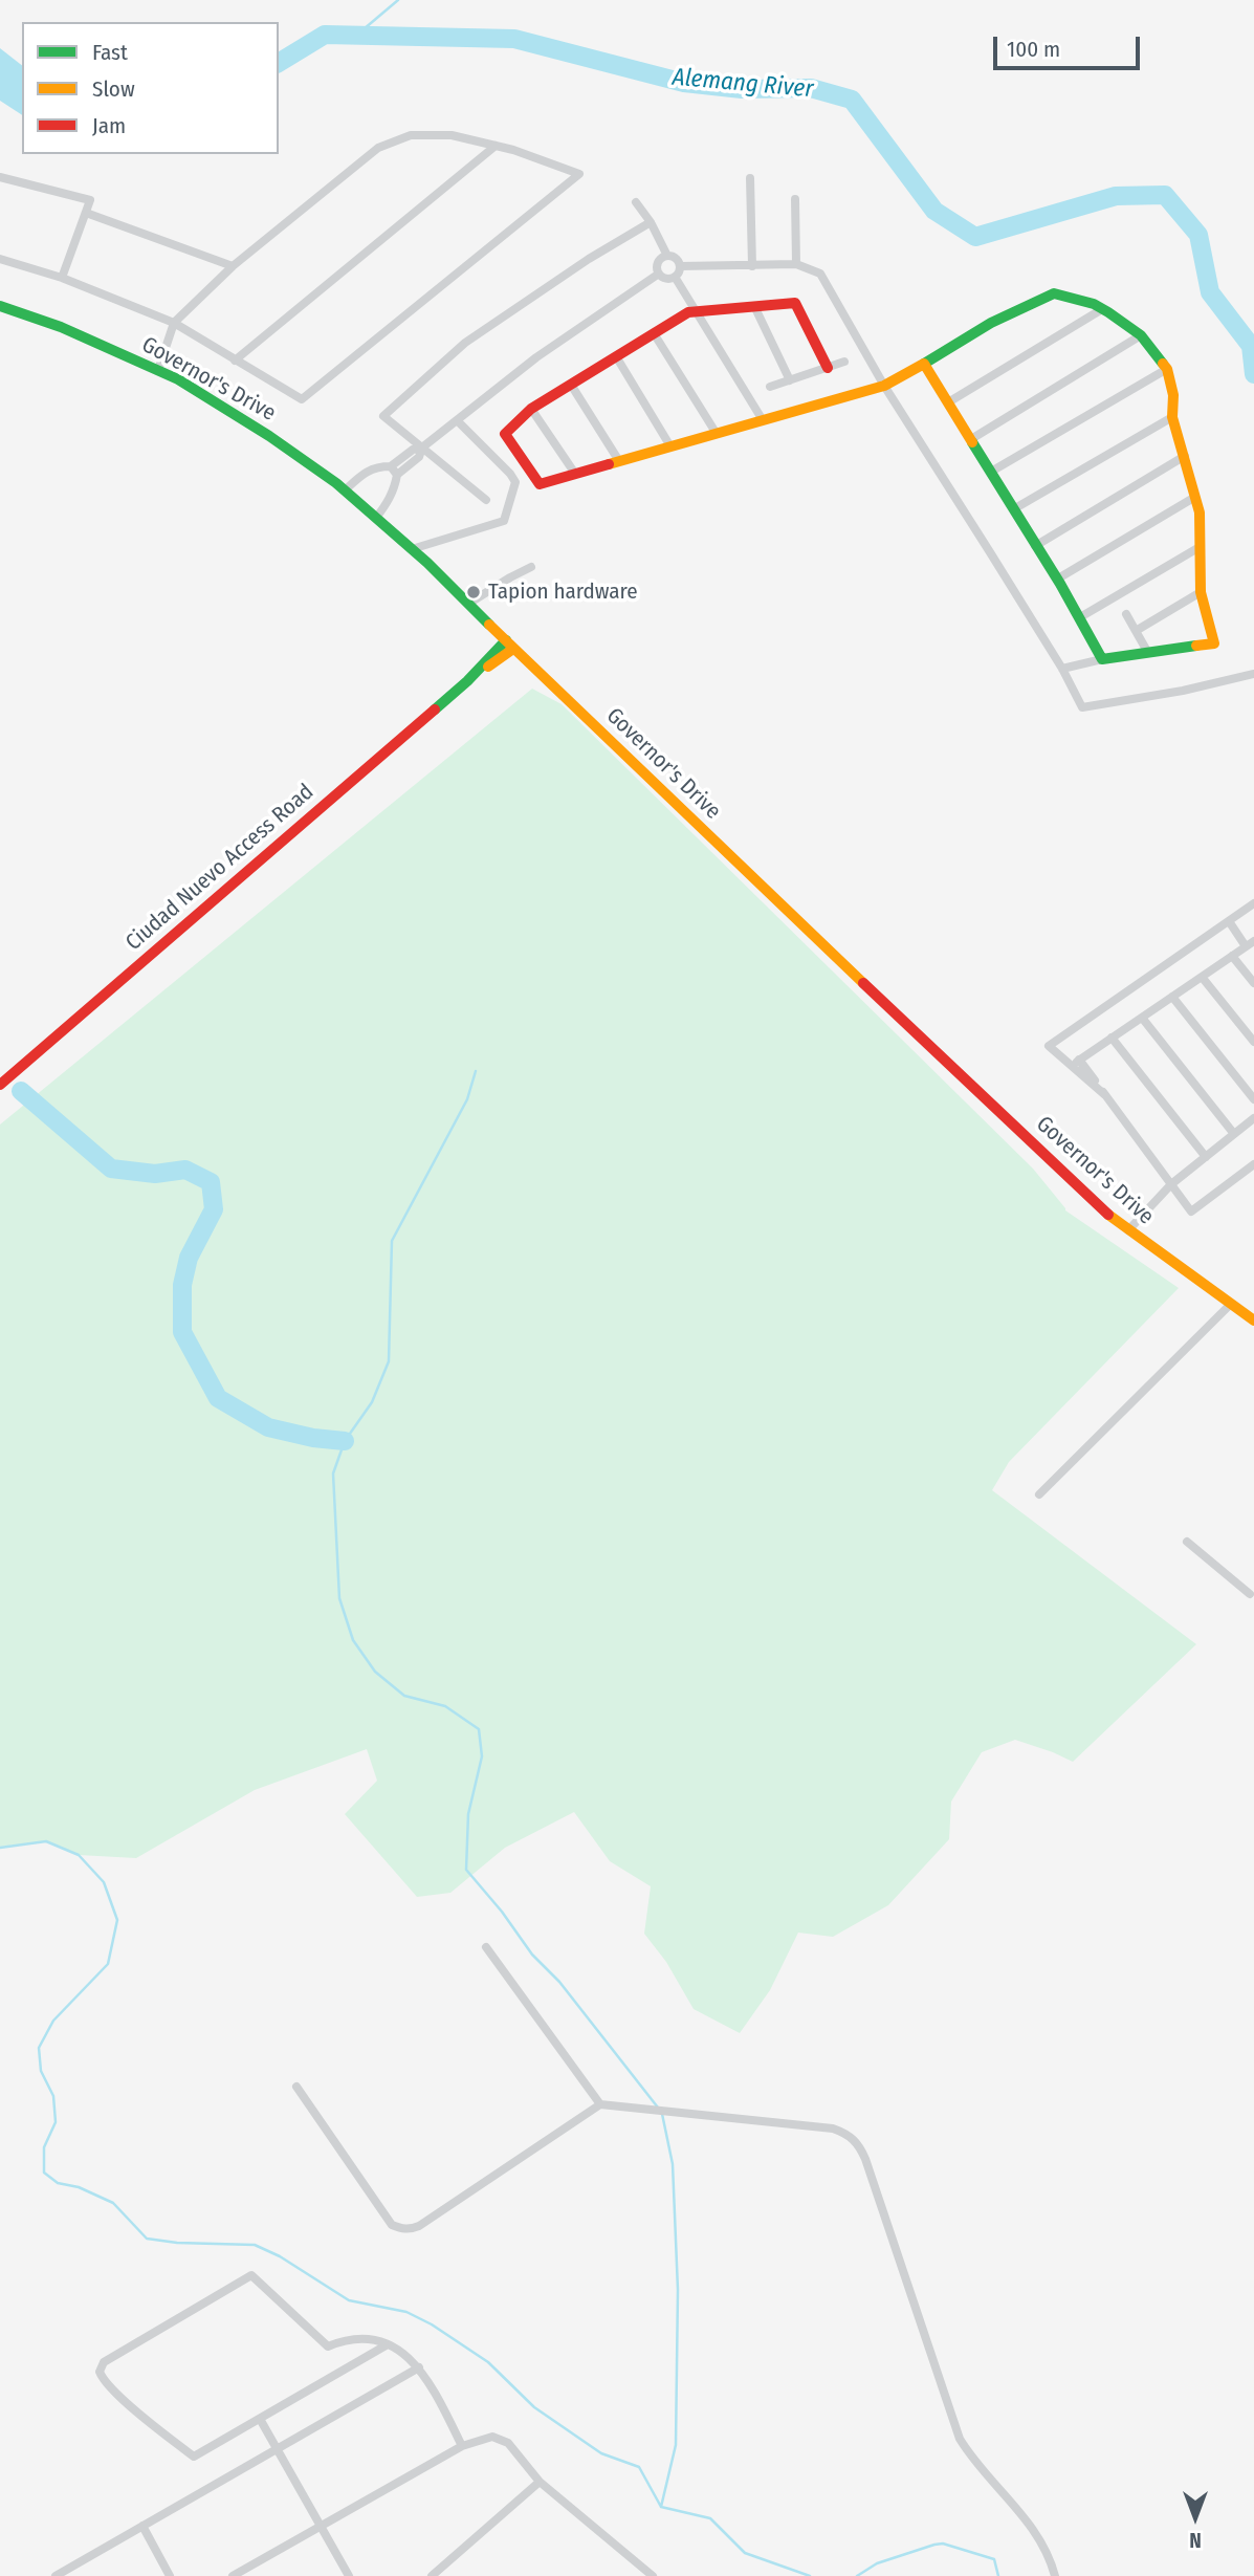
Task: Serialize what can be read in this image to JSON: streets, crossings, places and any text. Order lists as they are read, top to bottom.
{
  "streets": {
    "street": ["Governor's Drive", "Ciudad Nuevo Access Road"]
  },
  "crossings": [
    ["Governor's Drive", "Ciudad Nuevo Access Road"]
  ],
  "water": ["Alemang River"],
  "places": ["Tapion hardware"],
  "legend": ["Fast", "Slow", "Jam"],
  "scale_bar": "100 m",
  "north": "bottom"
}
